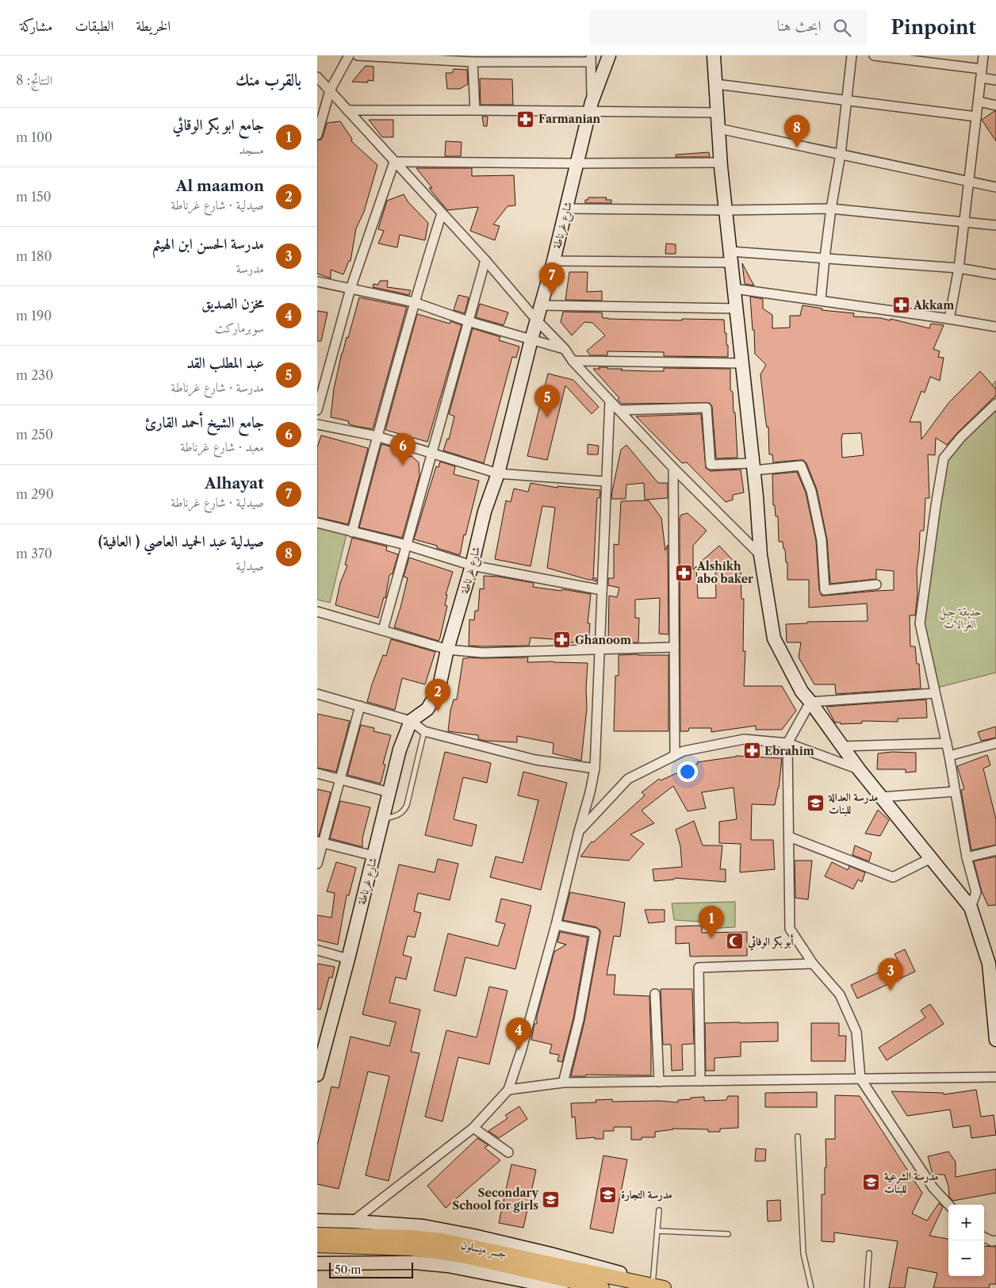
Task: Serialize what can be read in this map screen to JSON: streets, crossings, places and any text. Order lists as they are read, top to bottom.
{
  "streets": {
    "main road": ["شارع غرناطة", "جسر ميسلون"]
  },
  "parks": ["حديقة جبل الغزالات"],
  "places": {
    "pharmacy": [
      "Farmanian",
      "Akkam",
      "Alshikh abo baker",
      "Ghanoom",
      "Ebrahim"
    ],
    "school or university": [
      "مدرسة العدالة للبنات",
      "مدرسة الشرعية للبنات",
      "مدرسة التجارة",
      "Secondary School for girls"
    ],
    "mosque": ["أبو بكر الوفائي"]
  },
  "scale_bar": "50 m",
  "page": {
    "header": "Pinpoint",
    "search": "ابحث هنا",
    "nav": ["الخريطة", "الطبقات", "مشاركة"],
    "heading": ["بالقرب منك", "النتائج: 8"],
    "list": [
      {
        "mark": "1",
        "name": "جامع ابو بكر الوقائي",
        "note": "مسجد",
        "value": "100 m"
      },
      {
        "mark": "2",
        "name": "Al maamon",
        "note": "صيدلية · شارع غرناطة",
        "value": "150 m"
      },
      {
        "mark": "3",
        "name": "مدرسة الحسن ابن الهيثم",
        "note": "مدرسة",
        "value": "180 m"
      },
      {
        "mark": "4",
        "name": "مخزن الصديق",
        "note": "سوبرماركت",
        "value": "190 m"
      },
      {
        "mark": "5",
        "name": "عبد المطلب القد",
        "note": "مدرسة · شارع غرناطة",
        "value": "230 m"
      },
      {
        "mark": "6",
        "name": "جامع الشيخ أحمد القارئ",
        "note": "معبد · شارع غرناطة",
        "value": "250 m"
      },
      {
        "mark": "7",
        "name": "Alhayat",
        "note": "صيدلية · شارع غرناطة",
        "value": "290 m"
      },
      {
        "mark": "8",
        "name": "صيدلية عبد الحميد العاصي ( العافية)",
        "note": "صيدلية",
        "value": "370 m"
      }
    ],
    "pins": [
      "8",
      "7",
      "5",
      "6",
      "2",
      "1",
      "3",
      "4"
    ],
    "map_buttons": ["+", "−"],
    "scale": "50 m"
  }
}
